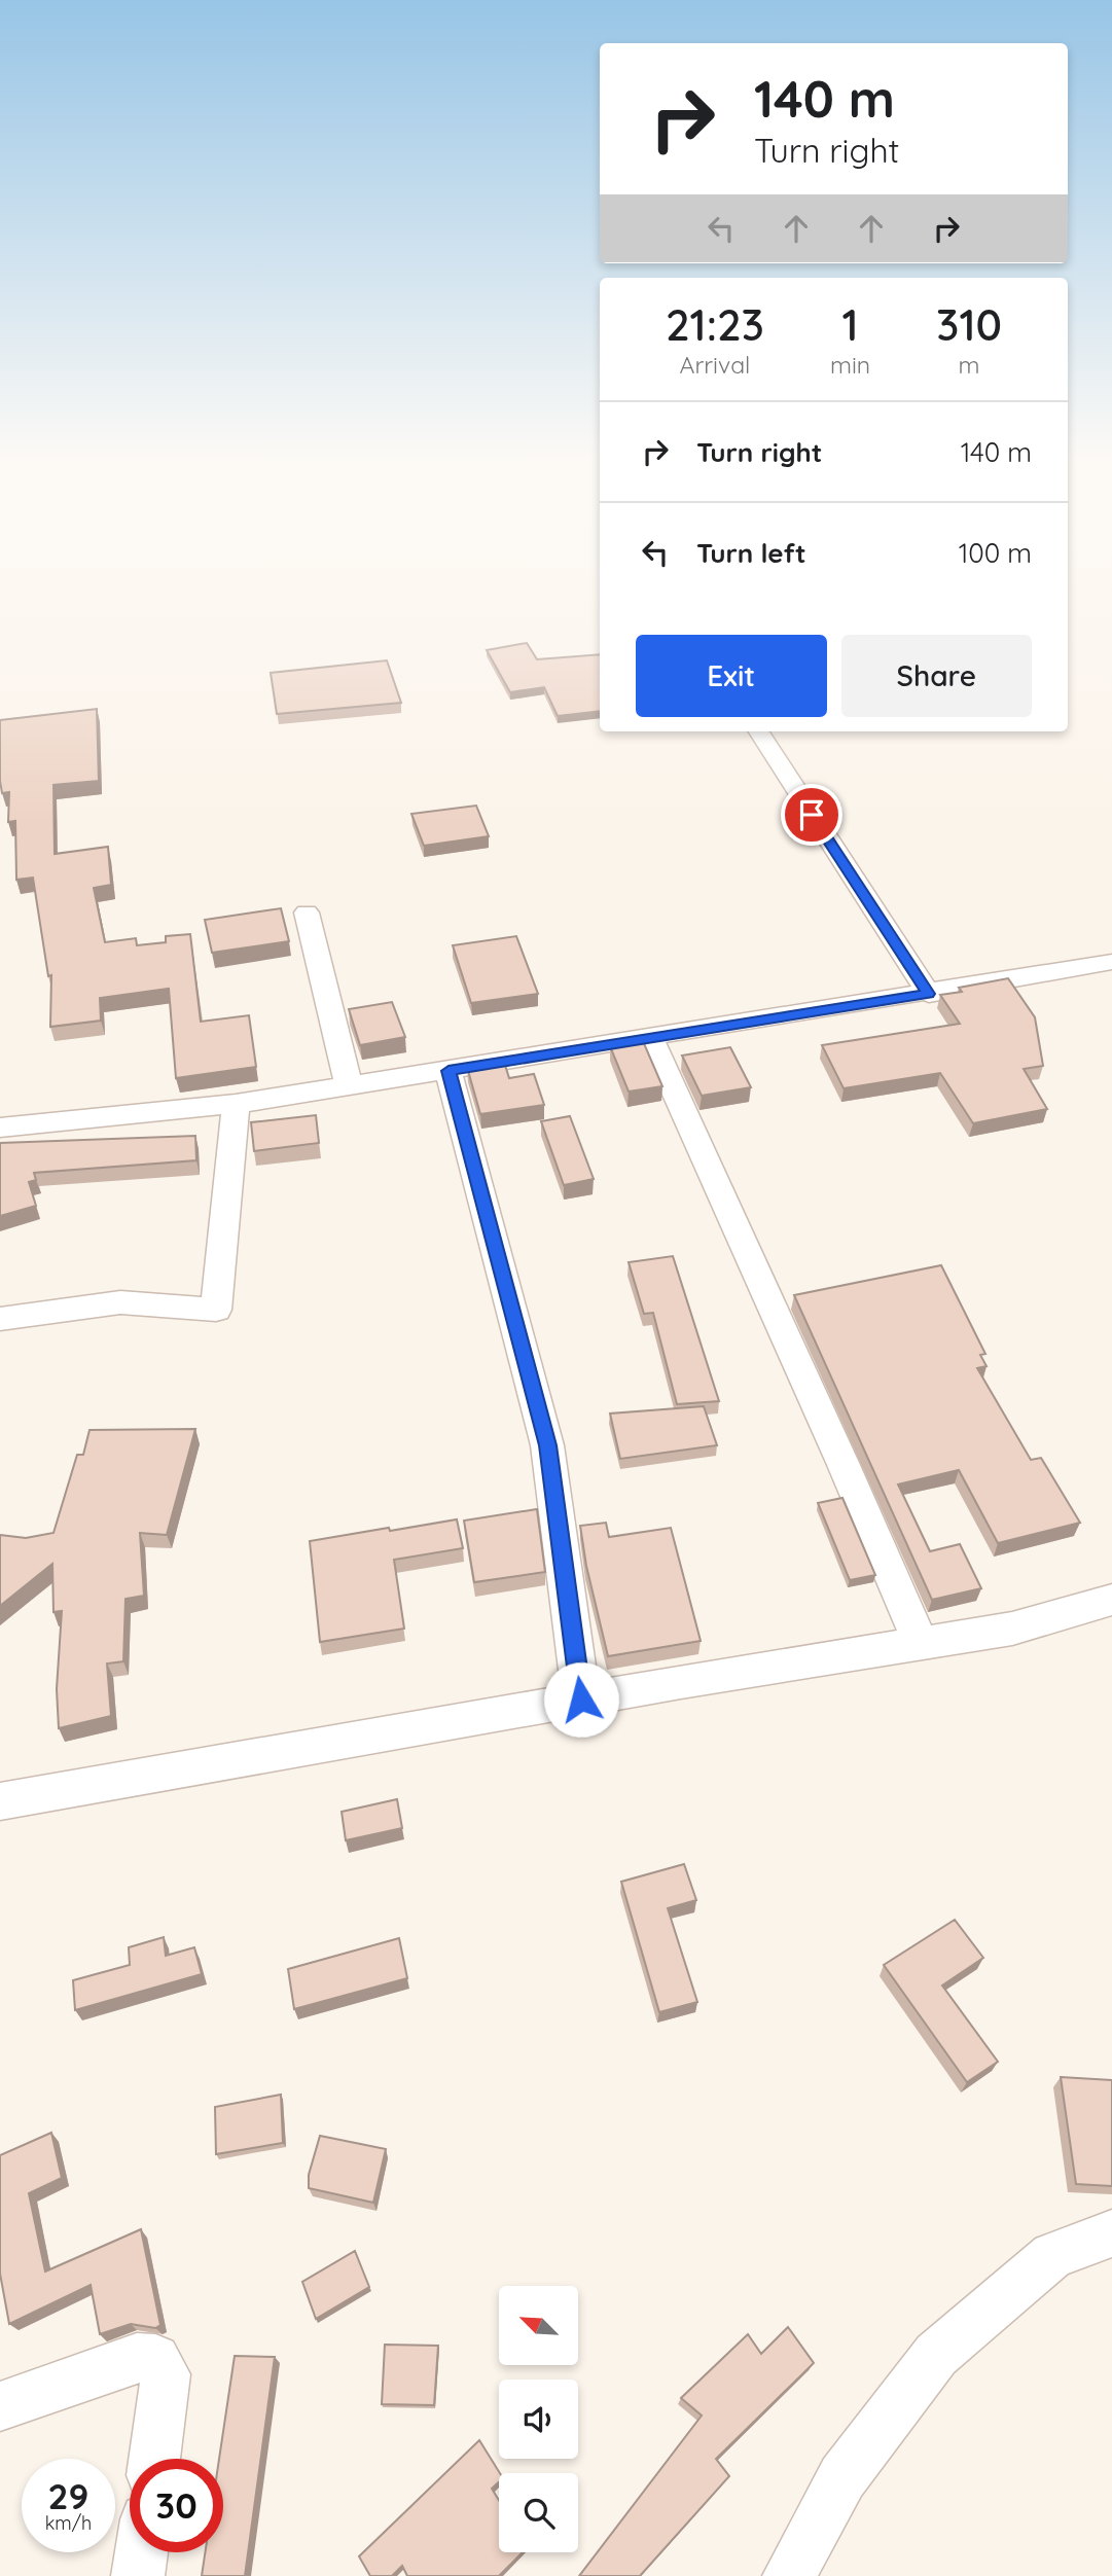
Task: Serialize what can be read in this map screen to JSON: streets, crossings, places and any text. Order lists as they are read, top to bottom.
{
  "north": "top left",
  "page": {
    "turn": ["140 m", "Turn right"],
    "eta": [
      "21:23",
      "Arrival",
      "1",
      "min",
      "310",
      "m"
    ],
    "list": [
      {
        "name": "Turn right",
        "value": "140 m"
      },
      {
        "name": "Turn left",
        "value": "100 m"
      }
    ],
    "buttons": ["Exit", "Share"],
    "speed": "29 km/h",
    "limit": "30"
  }
}
